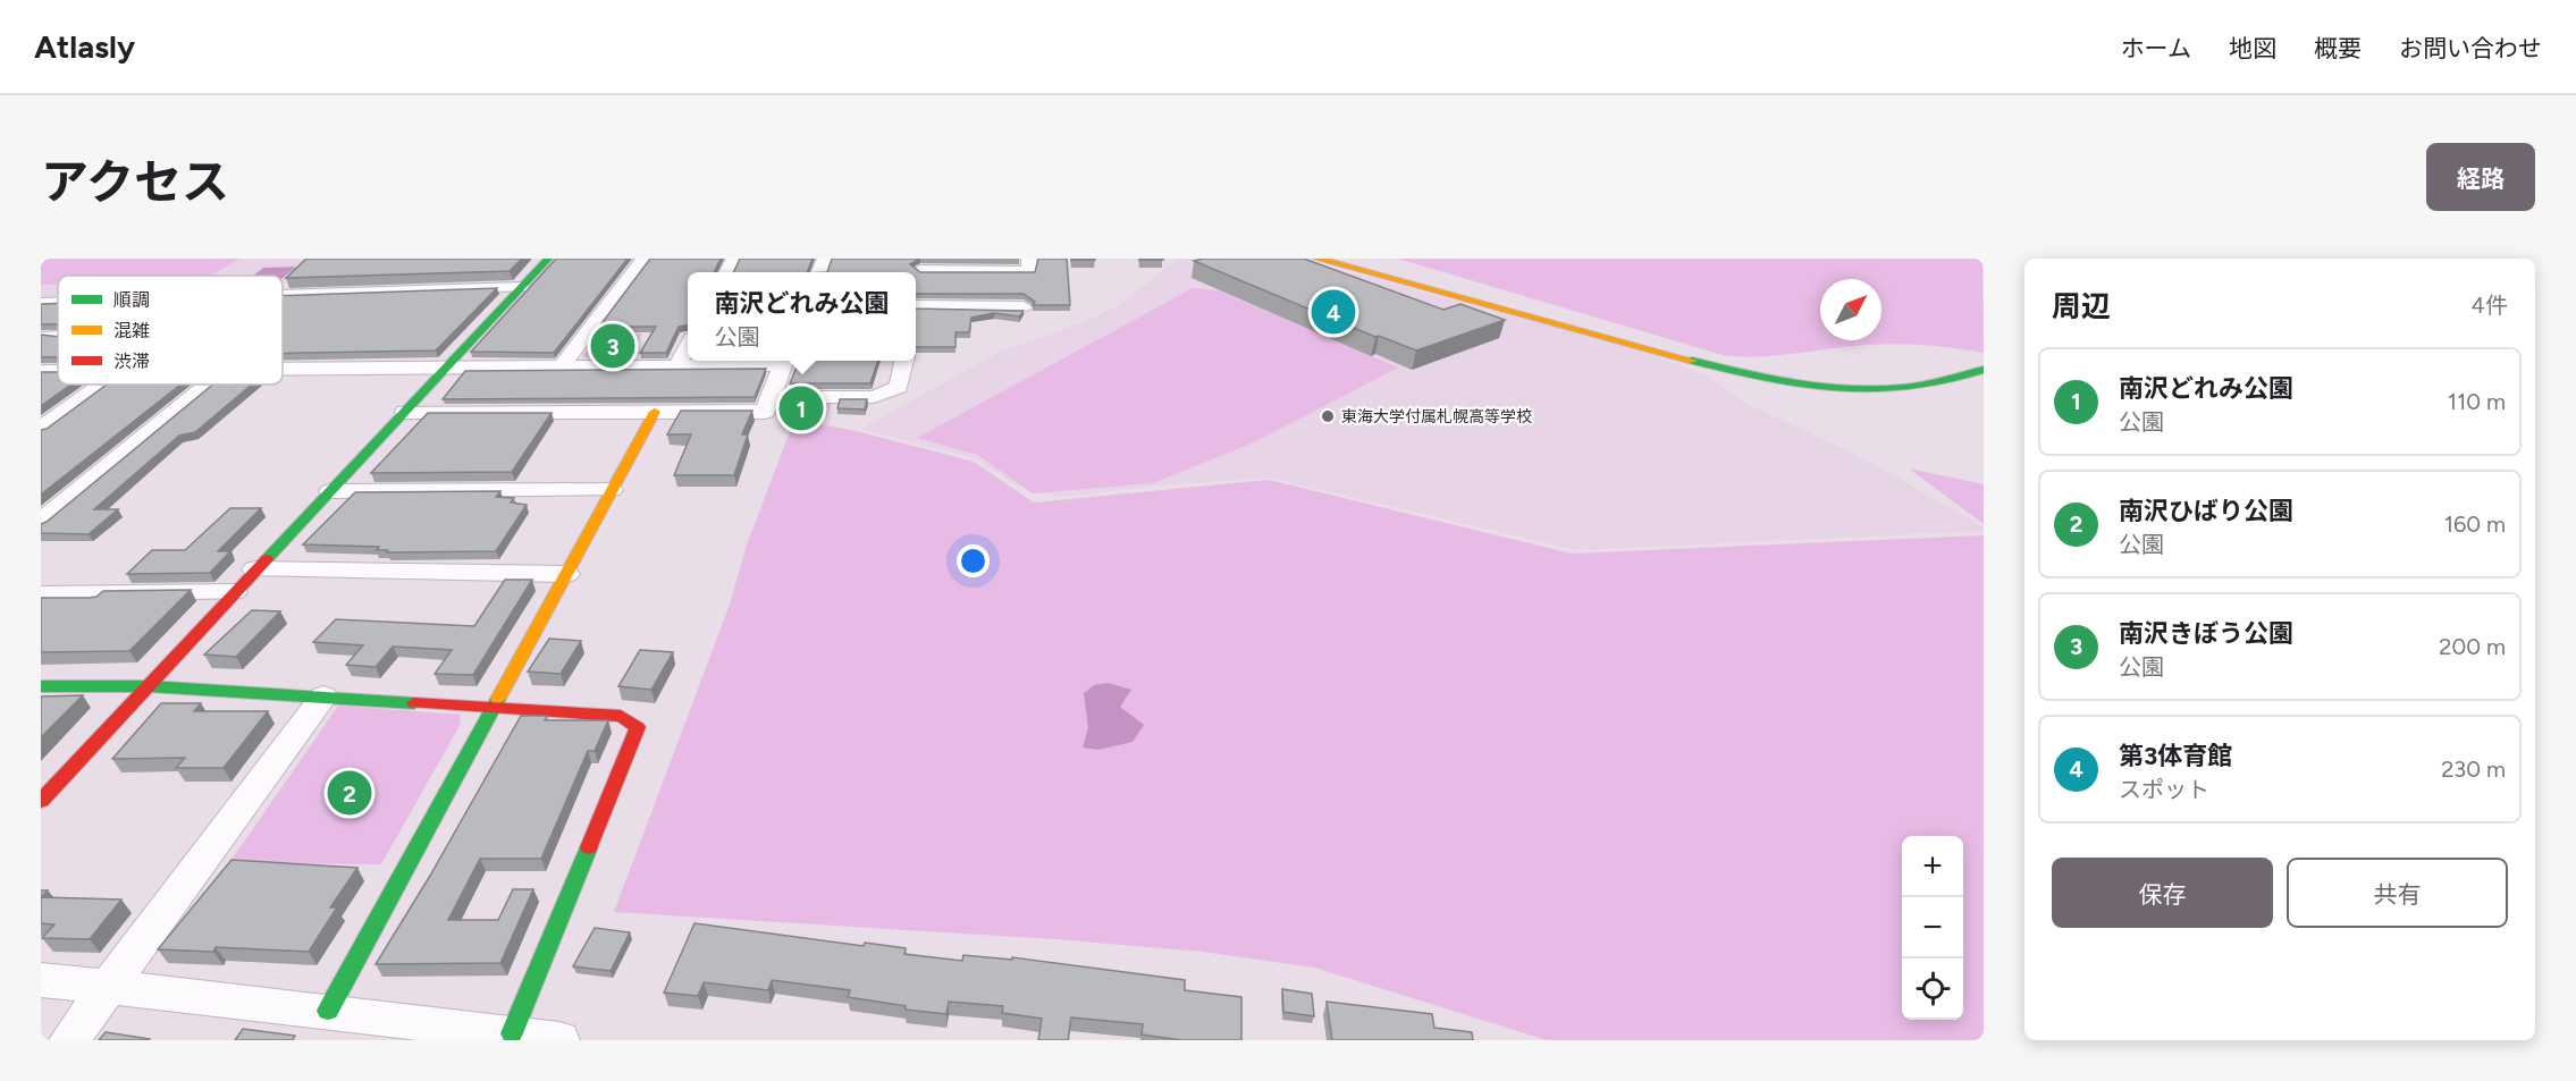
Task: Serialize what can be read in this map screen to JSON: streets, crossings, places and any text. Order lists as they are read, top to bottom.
{
  "places": ["東海大学付属札幌高等学校"],
  "legend": ["順調", "混雑", "渋滞"],
  "north": "top right",
  "page": {
    "header": "Atlasly",
    "nav": [
      "ホーム",
      "地図",
      "概要",
      "お問い合わせ"
    ],
    "title": "アクセス",
    "buttons": [
      "経路",
      ["保存", "共有"]
    ],
    "heading": ["周辺", "4件"],
    "popup": ["南沢どれみ公園", "公園"],
    "pins": [
      "4",
      "3",
      "1",
      "2"
    ],
    "list": [
      {
        "mark": "1",
        "name": "南沢どれみ公園",
        "note": "公園",
        "value": "110 m"
      },
      {
        "mark": "2",
        "name": "南沢ひばり公園",
        "note": "公園",
        "value": "160 m"
      },
      {
        "mark": "3",
        "name": "南沢きぼう公園",
        "note": "公園",
        "value": "200 m"
      },
      {
        "mark": "4",
        "name": "第3体育館",
        "note": "スポット",
        "value": "230 m"
      }
    ],
    "map_buttons": ["+", "−"]
  }
}
